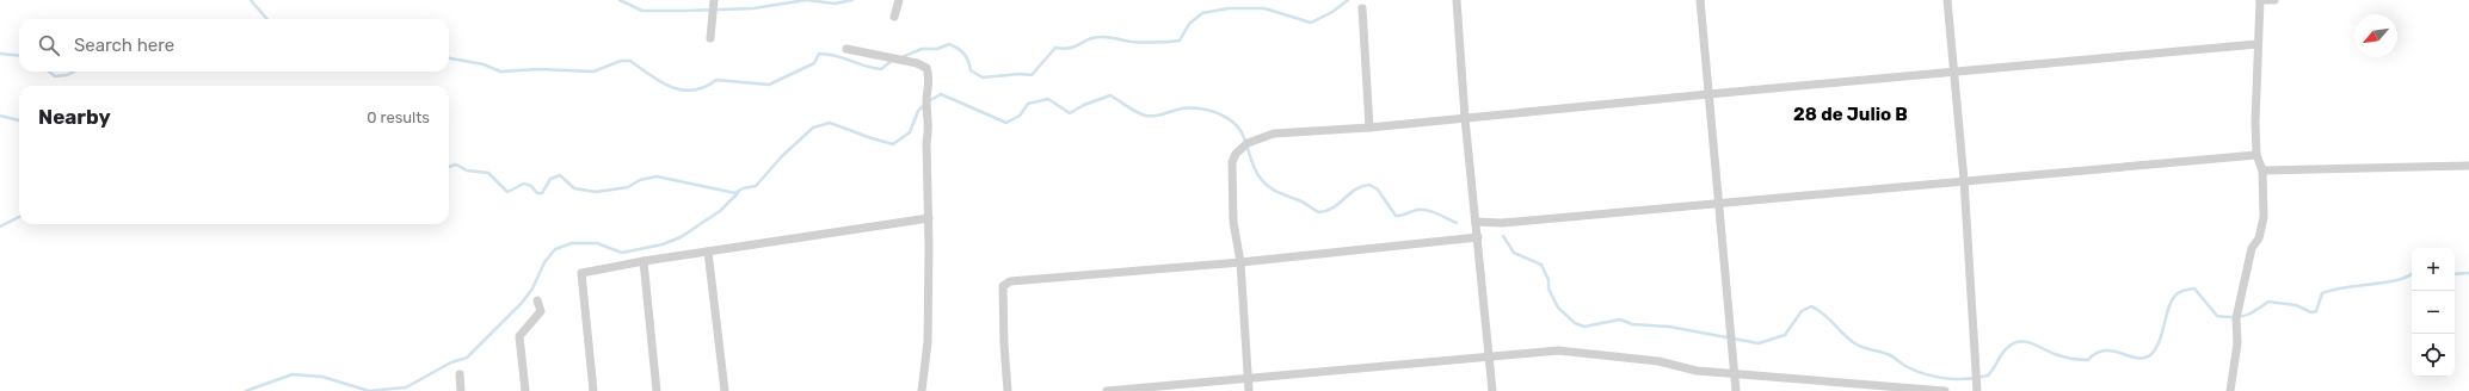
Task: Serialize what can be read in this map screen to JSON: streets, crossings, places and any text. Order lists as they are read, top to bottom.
{
  "districts": ["28 de Julio B"],
  "north": "bottom left",
  "page": {
    "search": "Search here",
    "heading": ["Nearby", "0 results"],
    "map_buttons": ["+", "−"]
  }
}
